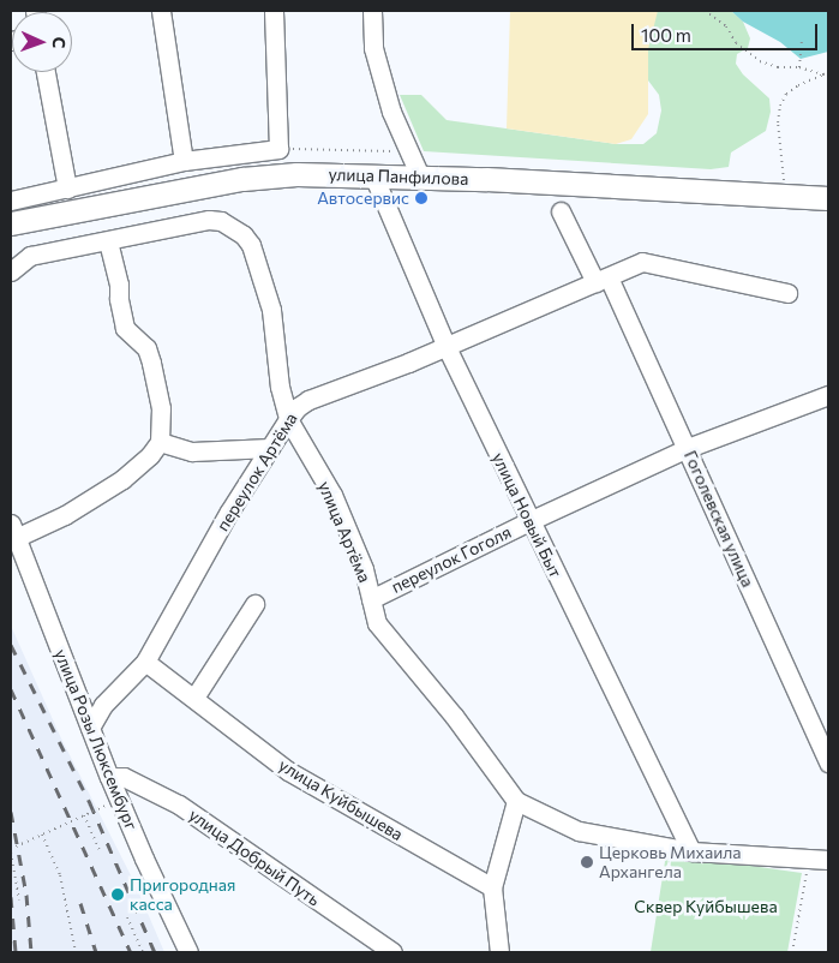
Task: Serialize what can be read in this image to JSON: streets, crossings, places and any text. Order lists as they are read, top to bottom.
{
  "streets": {
    "main road": ["улица Панфилова"],
    "street": [
      "переулок Артёма",
      "улица Новый Быт",
      "Гоголевская улица",
      "улица Артёма",
      "переулок Гоголя",
      "улица Розы Люксембург",
      "улица Куйбышева",
      "улица Добрый Путь"
    ]
  },
  "crossings": [
    ["улица Панфилова", "улица Новый Быт"],
    ["переулок Артёма", "улица Новый Быт"],
    ["переулок Артёма", "Гоголевская улица"],
    ["переулок Артёма", "улица Артёма"],
    ["переулок Артёма", "улица Розы Люксембург"],
    ["переулок Артёма", "улица Куйбышева"],
    ["улица Новый Быт", "переулок Гоголя"],
    ["Гоголевская улица", "переулок Гоголя"],
    ["улица Артёма", "переулок Гоголя"],
    ["улица Розы Люксембург", "улица Добрый Путь"]
  ],
  "parks": ["Сквер Куйбышева"],
  "places": ["Автосервис", "Церковь Михаила Архангела", "Пригородная касса"],
  "scale_bar": "100 m",
  "north": "right"
}
